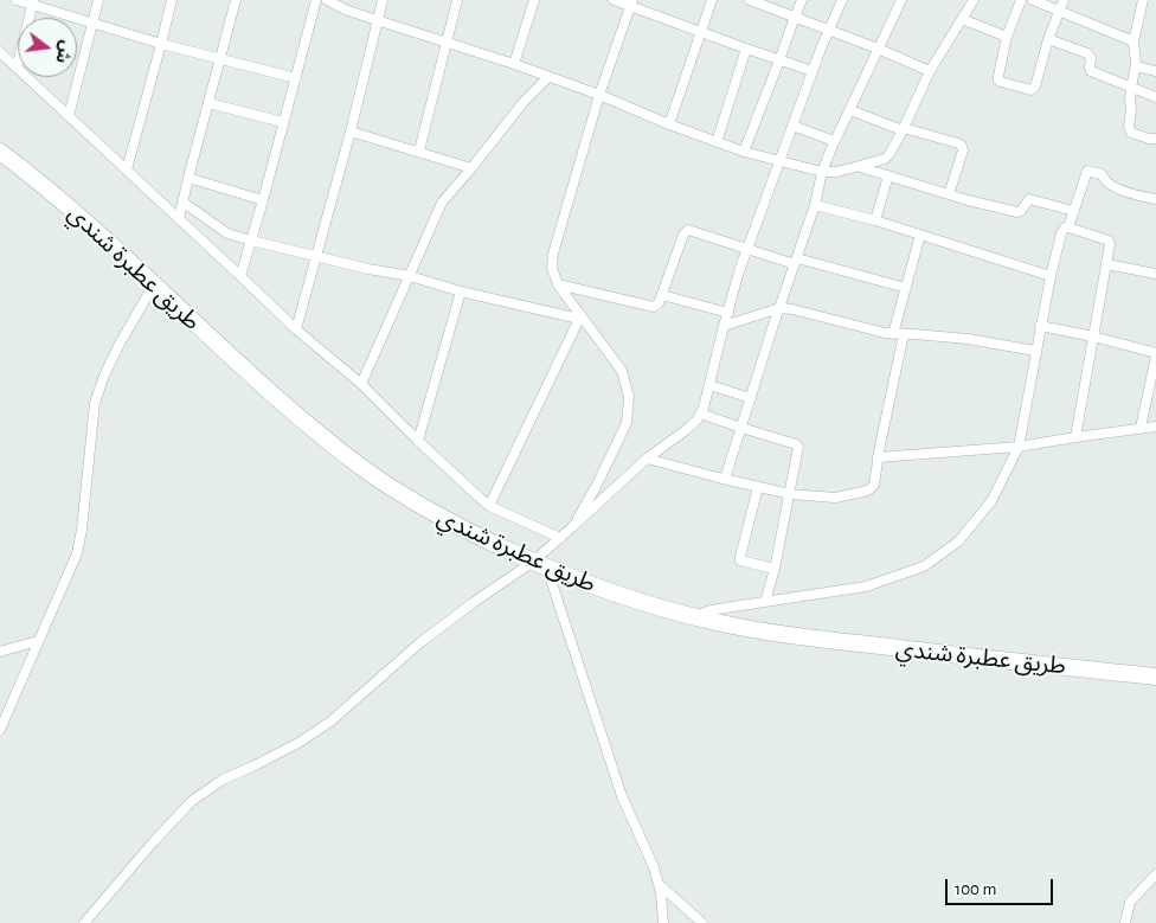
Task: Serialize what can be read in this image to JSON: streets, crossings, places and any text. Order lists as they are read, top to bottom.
{
  "streets": {
    "highway": ["طريق عطبرة شندي"]
  },
  "scale_bar": "100 m",
  "north": "right"
}
